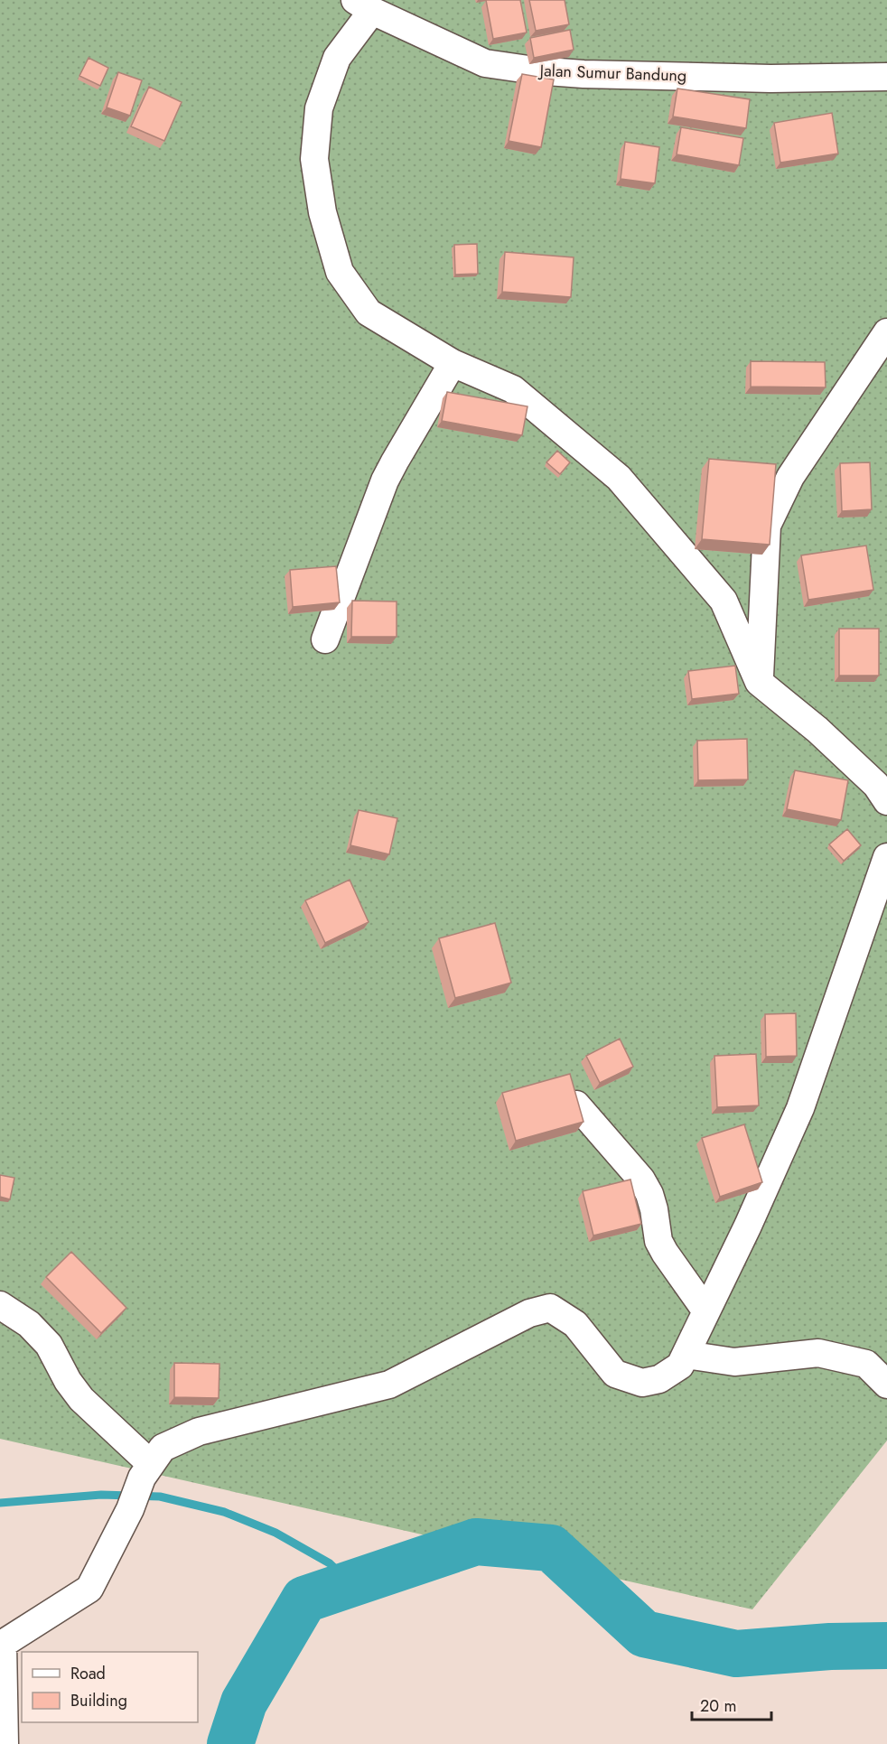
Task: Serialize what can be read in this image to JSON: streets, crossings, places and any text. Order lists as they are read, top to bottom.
{
  "streets": {
    "street": ["Jalan Sumur Bandung"]
  },
  "legend": ["Road", "Building"],
  "scale_bar": "20 m"
}
